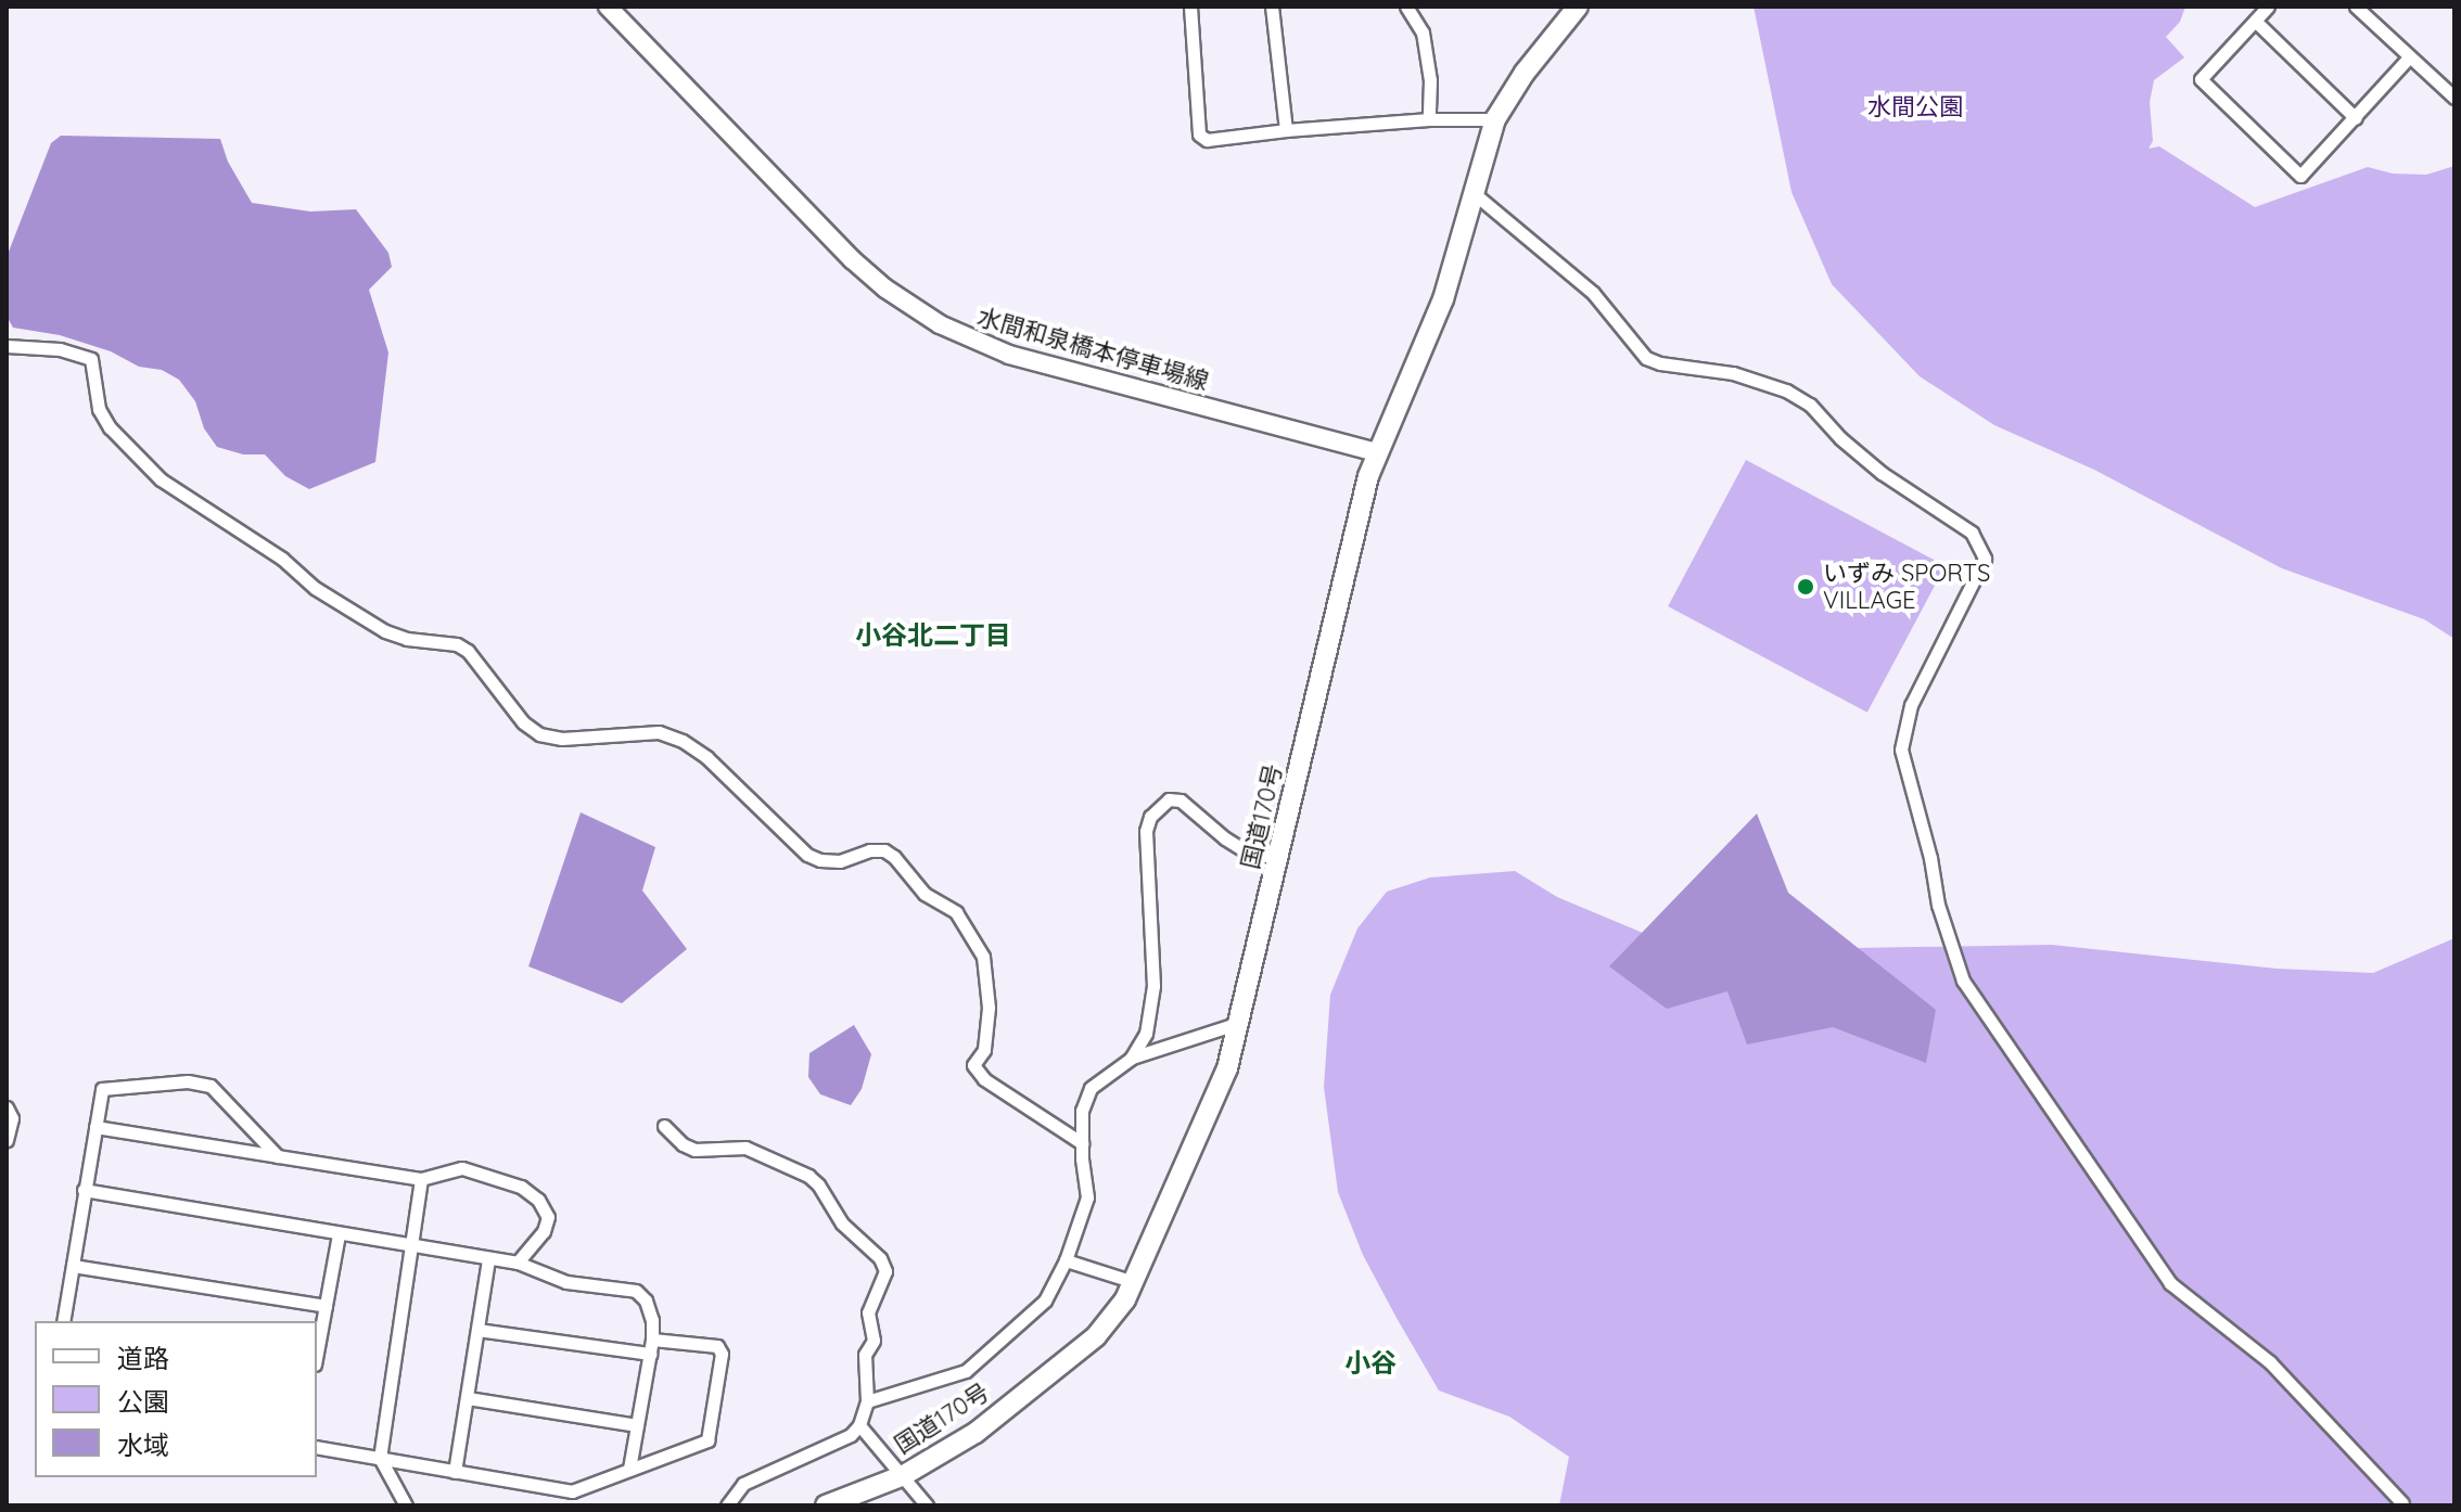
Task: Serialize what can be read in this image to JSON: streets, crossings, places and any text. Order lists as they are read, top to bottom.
{
  "streets": {
    "highway": ["国道170号"],
    "main road": ["水間和泉橋本停車場線"]
  },
  "crossings": [
    ["水間和泉橋本停車場線", "国道170号"]
  ],
  "districts": ["小谷北二丁目", "小谷"],
  "parks": ["水間公園"],
  "places": ["いずみ SPORTS VILLAGE"],
  "legend": ["道路", "公園", "水域"]
}
